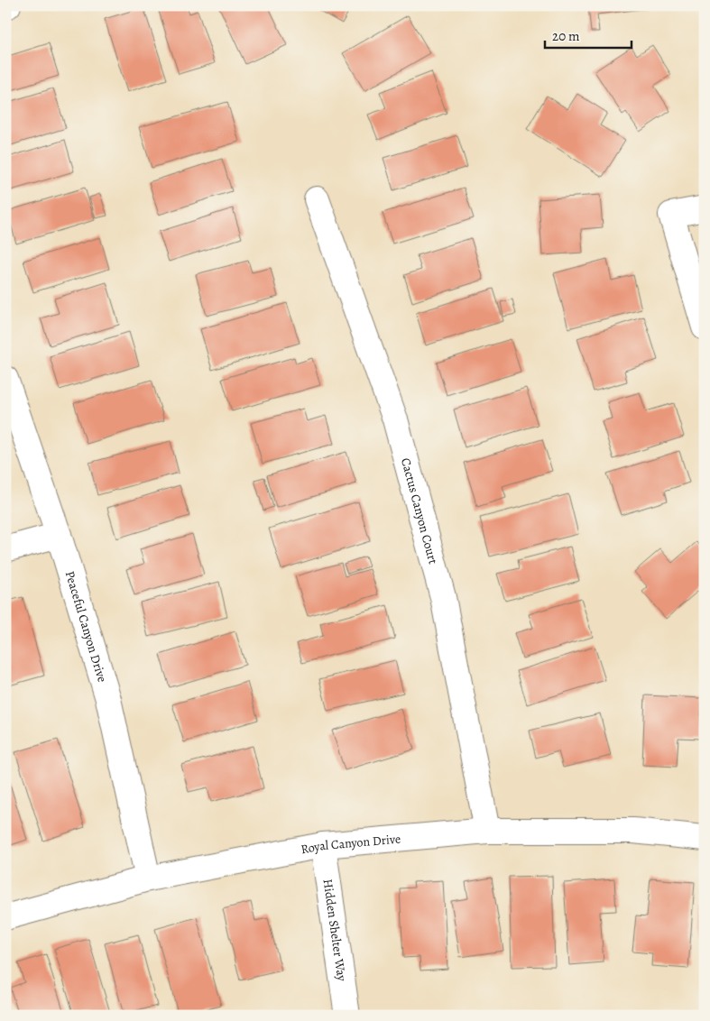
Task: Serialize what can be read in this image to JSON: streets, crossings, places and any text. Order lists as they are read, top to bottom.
{
  "streets": {
    "street": [
      "Cactus Canyon Court",
      "Peaceful Canyon Drive",
      "Royal Canyon Drive",
      "Hidden Shelter Way"
    ]
  },
  "crossings": [
    ["Cactus Canyon Court", "Royal Canyon Drive"],
    ["Peaceful Canyon Drive", "Royal Canyon Drive"],
    ["Royal Canyon Drive", "Hidden Shelter Way"]
  ],
  "scale_bar": "20 m"
}
